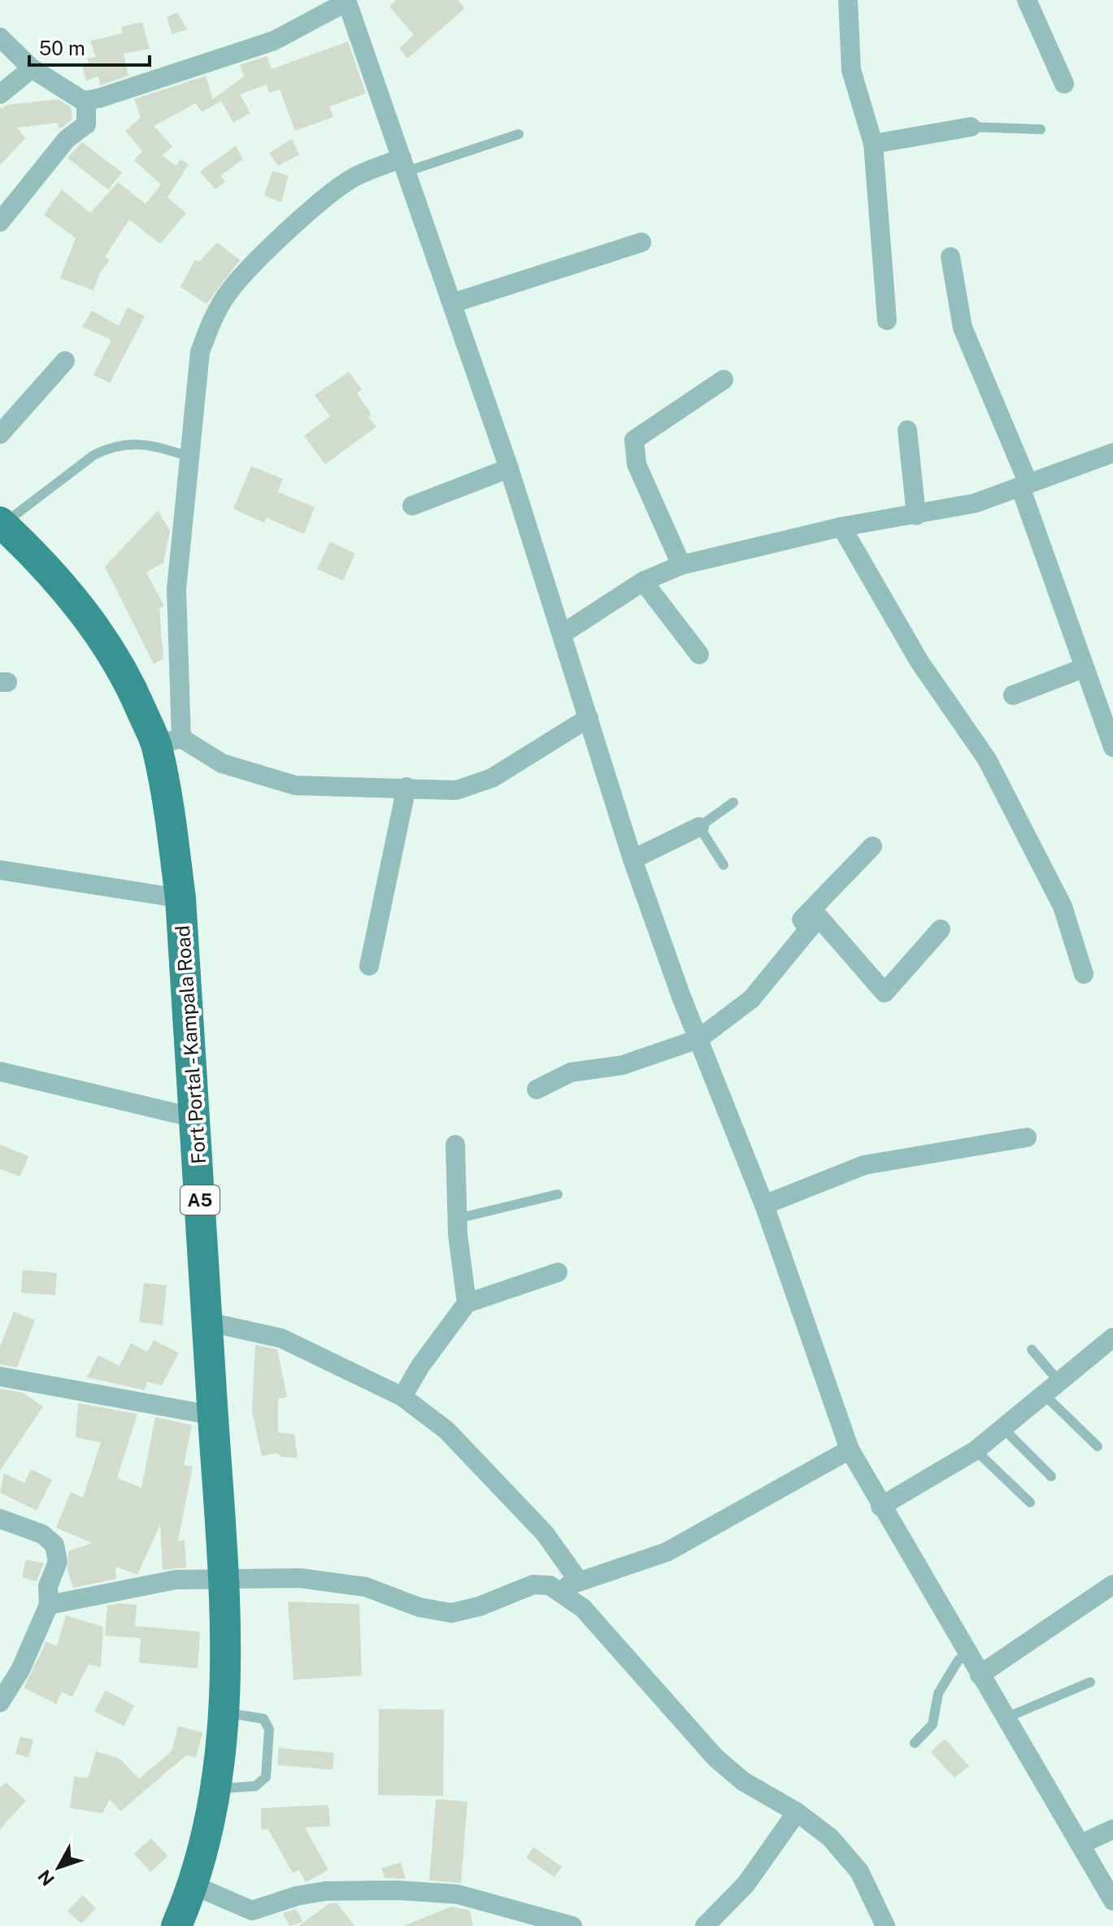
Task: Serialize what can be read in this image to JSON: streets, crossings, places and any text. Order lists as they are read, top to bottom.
{
  "streets": {
    "main road": ["Fort Portal - Kampala Road", "A5"]
  },
  "scale_bar": "50 m",
  "north": "bottom left"
}
